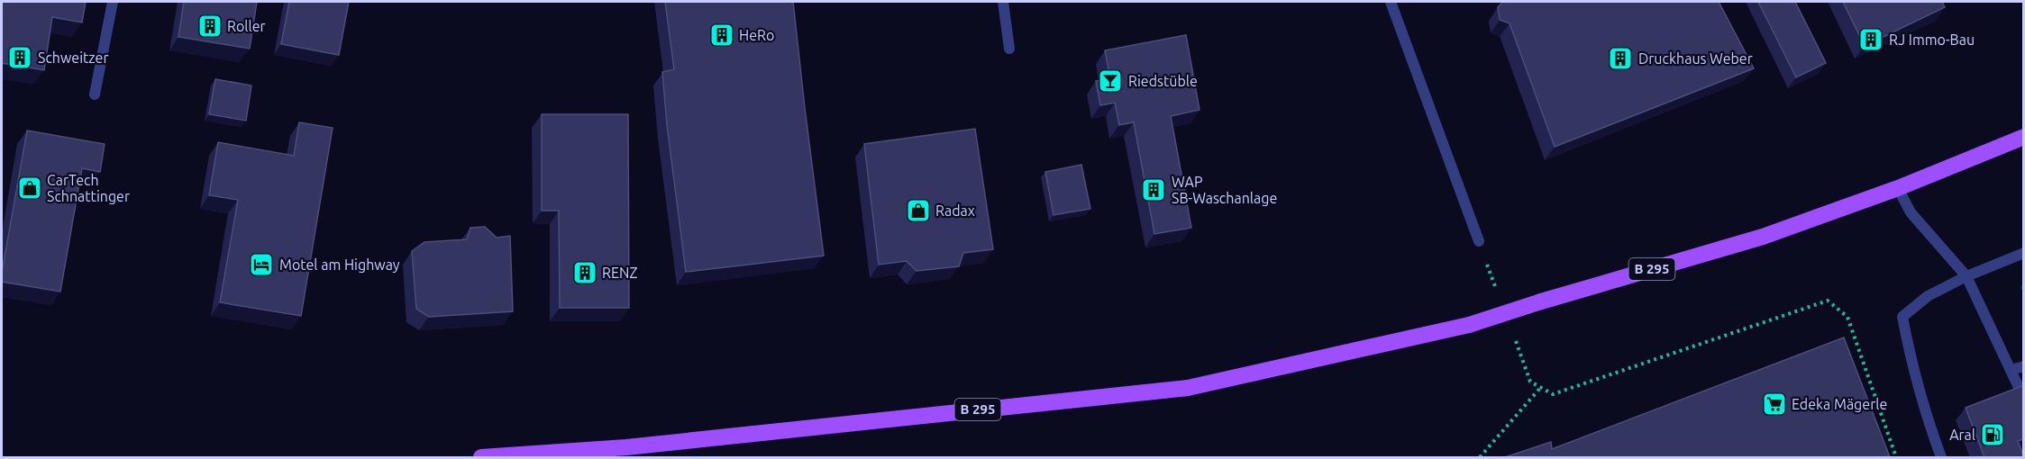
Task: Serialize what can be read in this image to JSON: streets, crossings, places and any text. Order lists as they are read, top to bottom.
{
  "streets": {
    "main road": ["B 295"]
  },
  "places": {
    "building": [
      "Roller",
      "HeRo",
      "RJ Immo-Bau",
      "Schweitzer",
      "Druckhaus Weber",
      "WAP SB-Waschanlage",
      "RENZ"
    ],
    "bar": ["Riedstüble"],
    "shop": ["CarTech Schnattinger", "Radax"],
    "hotel": ["Motel am Highway"],
    "supermarket": ["Edeka Mägerle"],
    "fuel station": ["Aral"]
  }
}
